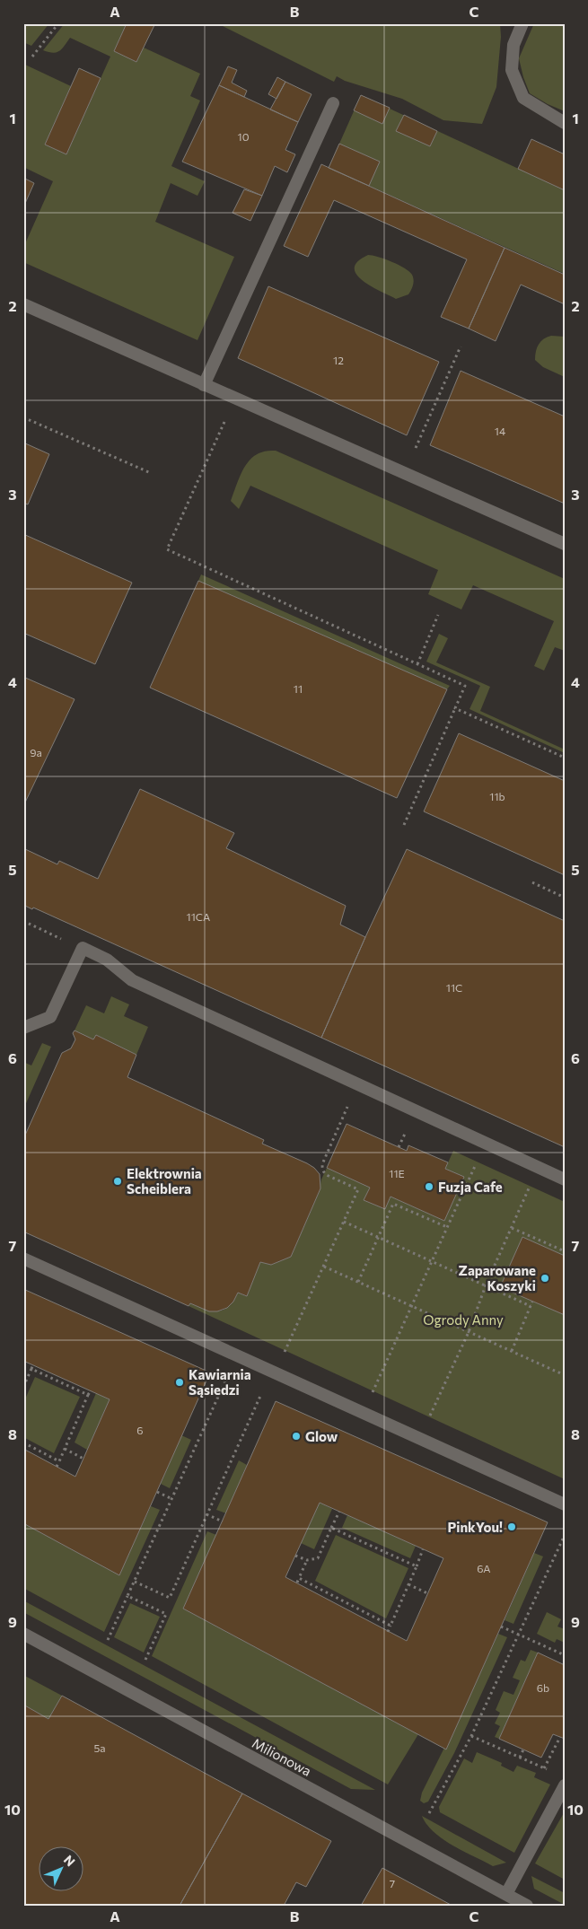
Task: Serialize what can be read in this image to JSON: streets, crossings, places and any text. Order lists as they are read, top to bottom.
{
  "streets": {
    "street": ["Milionowa"]
  },
  "parks": ["Ogrody Anny"],
  "places": [
    "Elektrownia Scheiblera",
    "Fuzja Cafe",
    "Zaparowane Koszyki",
    "Kawiarnia Sąsiedzi",
    "Glow",
    "PinkYou!"
  ],
  "house_numbers": [
    "10",
    "12",
    "14",
    "11",
    "9a",
    "11b",
    "11CA",
    "11C",
    "11E",
    "6",
    "6A",
    "6b",
    "5a",
    "7"
  ],
  "north": "top right",
  "grid": {
    "columns": ["A", "B", "C"],
    "rows": [
      "1",
      "2",
      "3",
      "4",
      "5",
      "6",
      "7",
      "8",
      "9",
      "10"
    ]
  }
}
